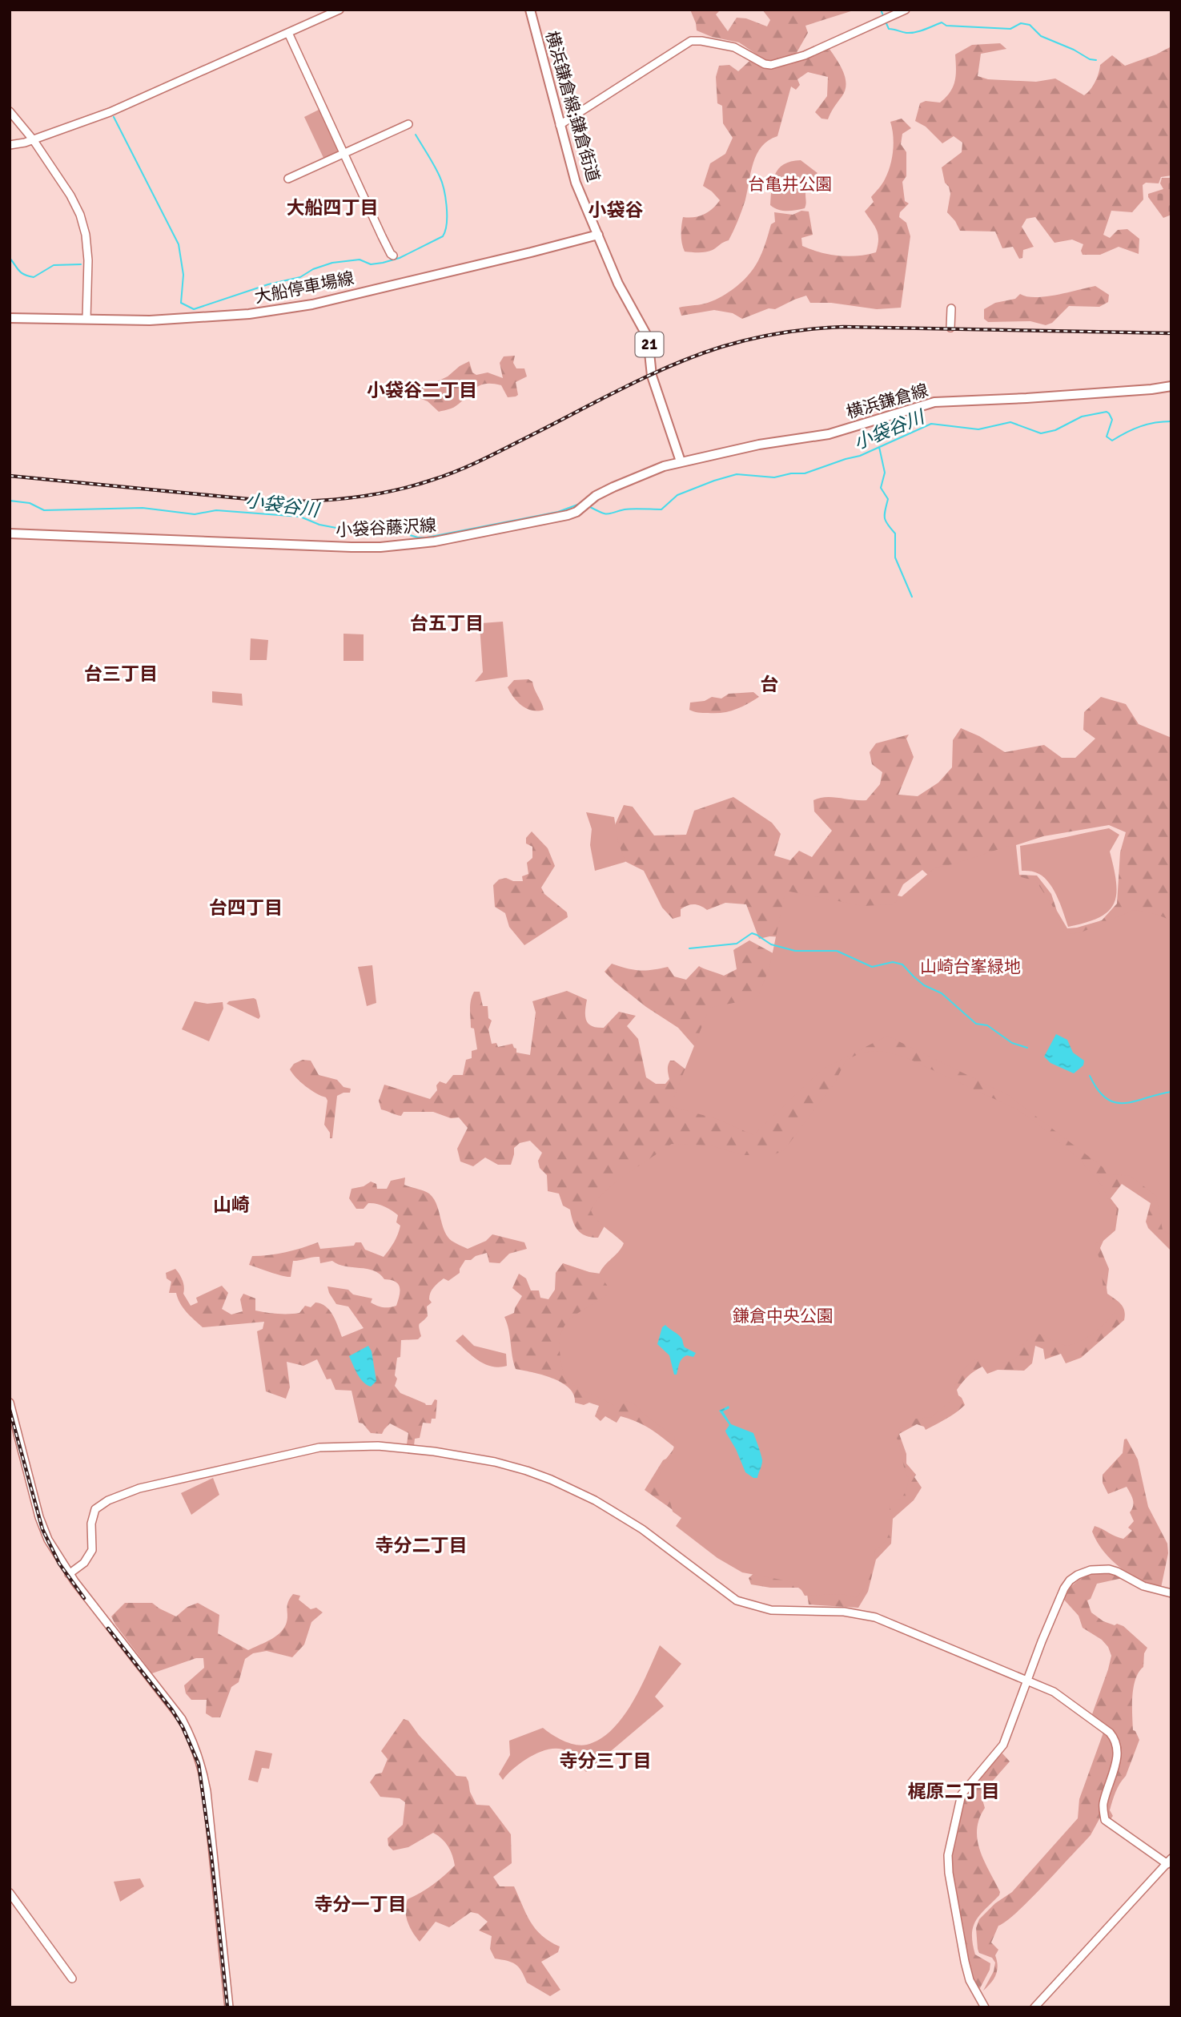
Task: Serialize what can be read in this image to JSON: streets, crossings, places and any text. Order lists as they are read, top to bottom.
{
  "streets": {
    "main road": [
      "横浜鎌倉線;鎌倉街道",
      "大船停車場線",
      "21",
      "横浜鎌倉線",
      "小袋谷藤沢線"
    ]
  },
  "crossings": [
    ["横浜鎌倉線;鎌倉街道", "大船停車場線"],
    ["横浜鎌倉線;鎌倉街道", "横浜鎌倉線"],
    ["横浜鎌倉線;鎌倉街道", "小袋谷藤沢線"],
    ["横浜鎌倉線", "小袋谷藤沢線"]
  ],
  "districts": [
    "大船四丁目",
    "小袋谷",
    "小袋谷二丁目",
    "台五丁目",
    "台三丁目",
    "台",
    "台四丁目",
    "山崎",
    "寺分二丁目",
    "寺分三丁目",
    "梶原二丁目",
    "寺分一丁目"
  ],
  "water": ["小袋谷川"],
  "parks": ["台亀井公園", "山崎台峯緑地", "鎌倉中央公園"]
}
